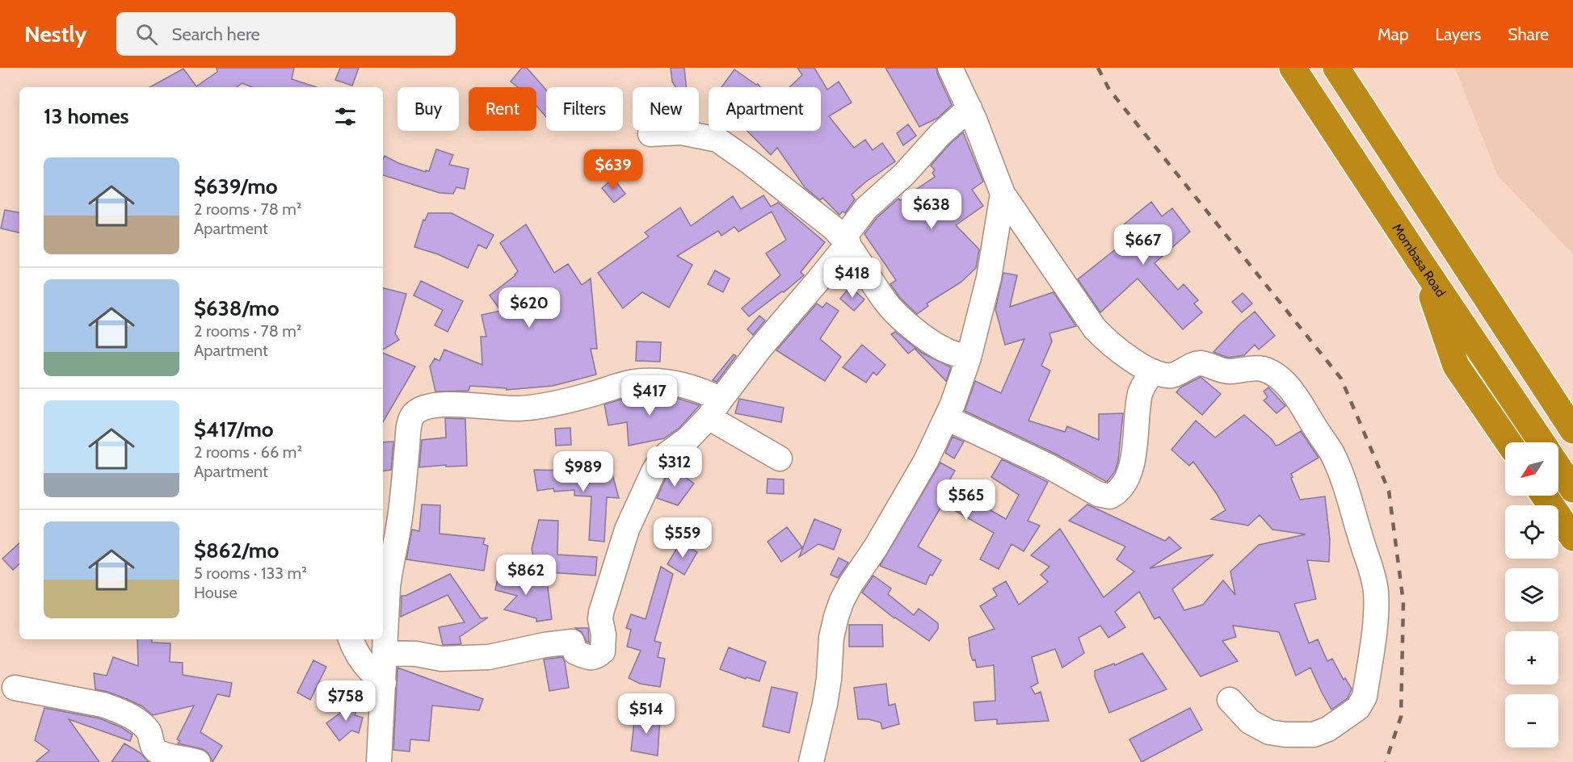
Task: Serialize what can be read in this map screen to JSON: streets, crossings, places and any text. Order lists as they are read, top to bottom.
{
  "streets": {
    "highway": ["Mombasa Road"]
  },
  "north": "bottom left",
  "page": {
    "header": "Nestly",
    "search": "Search here",
    "nav": ["Map", "Layers", "Share"],
    "chip": [
      "Buy",
      "Rent",
      "Filters",
      "New",
      "Apartment"
    ],
    "heading": "13 homes",
    "list": [
      {
        "name": "$639/mo",
        "note": "2 rooms · 78 m² · Apartment"
      },
      {
        "name": "$638/mo",
        "note": "2 rooms · 78 m² · Apartment"
      },
      {
        "name": "$417/mo",
        "note": "2 rooms · 66 m² · Apartment"
      },
      {
        "name": "$862/mo",
        "note": "5 rooms · 133 m² · House"
      }
    ],
    "price": [
      "$639",
      "$638",
      "$667",
      "$418",
      "$620",
      "$417",
      "$312",
      "$989",
      "$565",
      "$559",
      "$862",
      "$758",
      "$514"
    ],
    "map_buttons": ["+", "−"]
  }
}
